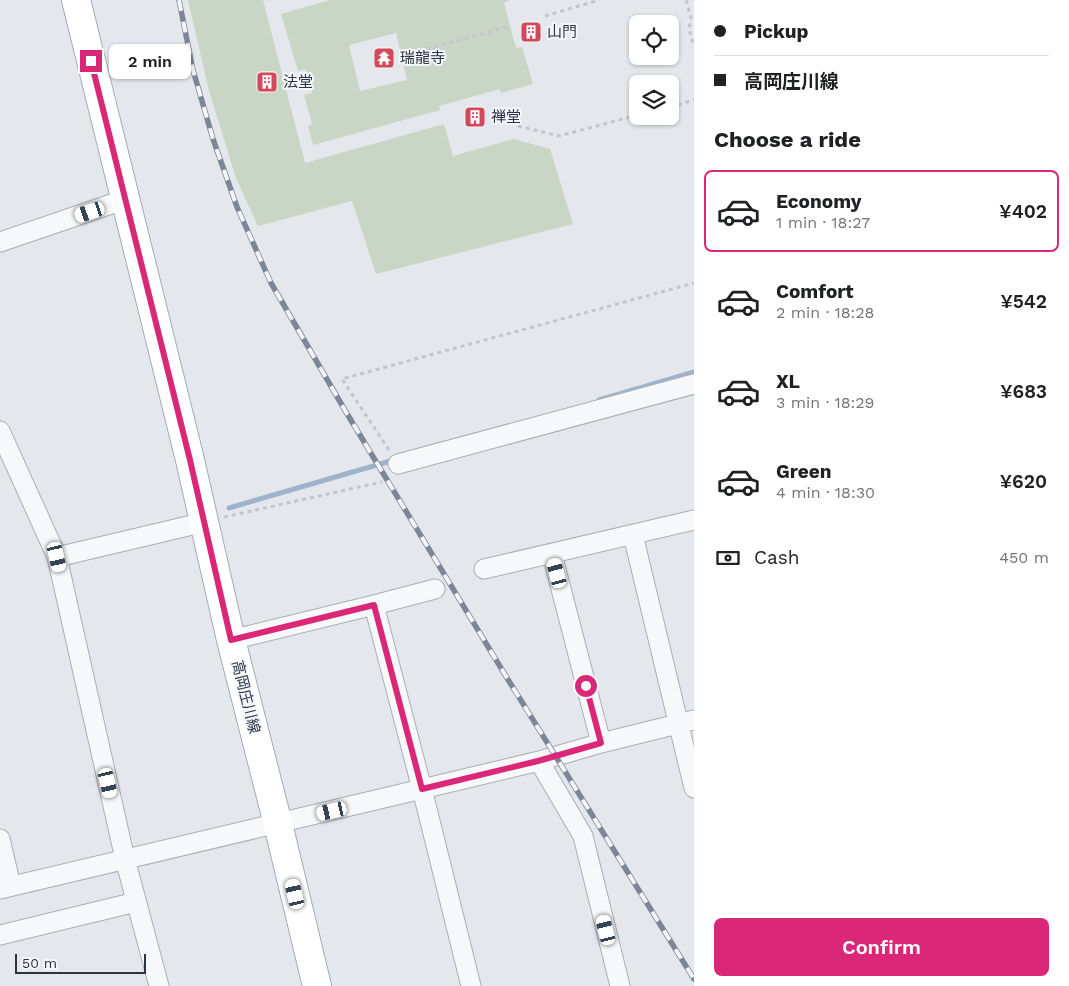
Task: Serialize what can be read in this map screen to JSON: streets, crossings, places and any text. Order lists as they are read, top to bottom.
{
  "streets": {
    "main road": ["高岡庄川線"]
  },
  "places": {
    "building": ["山門", "法堂", "禅堂"],
    "temple": ["瑞龍寺"]
  },
  "scale_bar": "50 m",
  "page": {
    "banner": ["Pickup", "高岡庄川線"],
    "bubble": "2 min",
    "heading": "Choose a ride",
    "list": [
      {
        "name": "Economy",
        "note": "1 min · 18:27",
        "value": "¥402"
      },
      {
        "name": "Comfort",
        "note": "2 min · 18:28",
        "value": "¥542"
      },
      {
        "name": "XL",
        "note": "3 min · 18:29",
        "value": "¥683"
      },
      {
        "name": "Green",
        "note": "4 min · 18:30",
        "value": "¥620"
      }
    ],
    "pay": ["Cash", "450 m"],
    "buttons": "Confirm",
    "scale": "50 m"
  }
}
